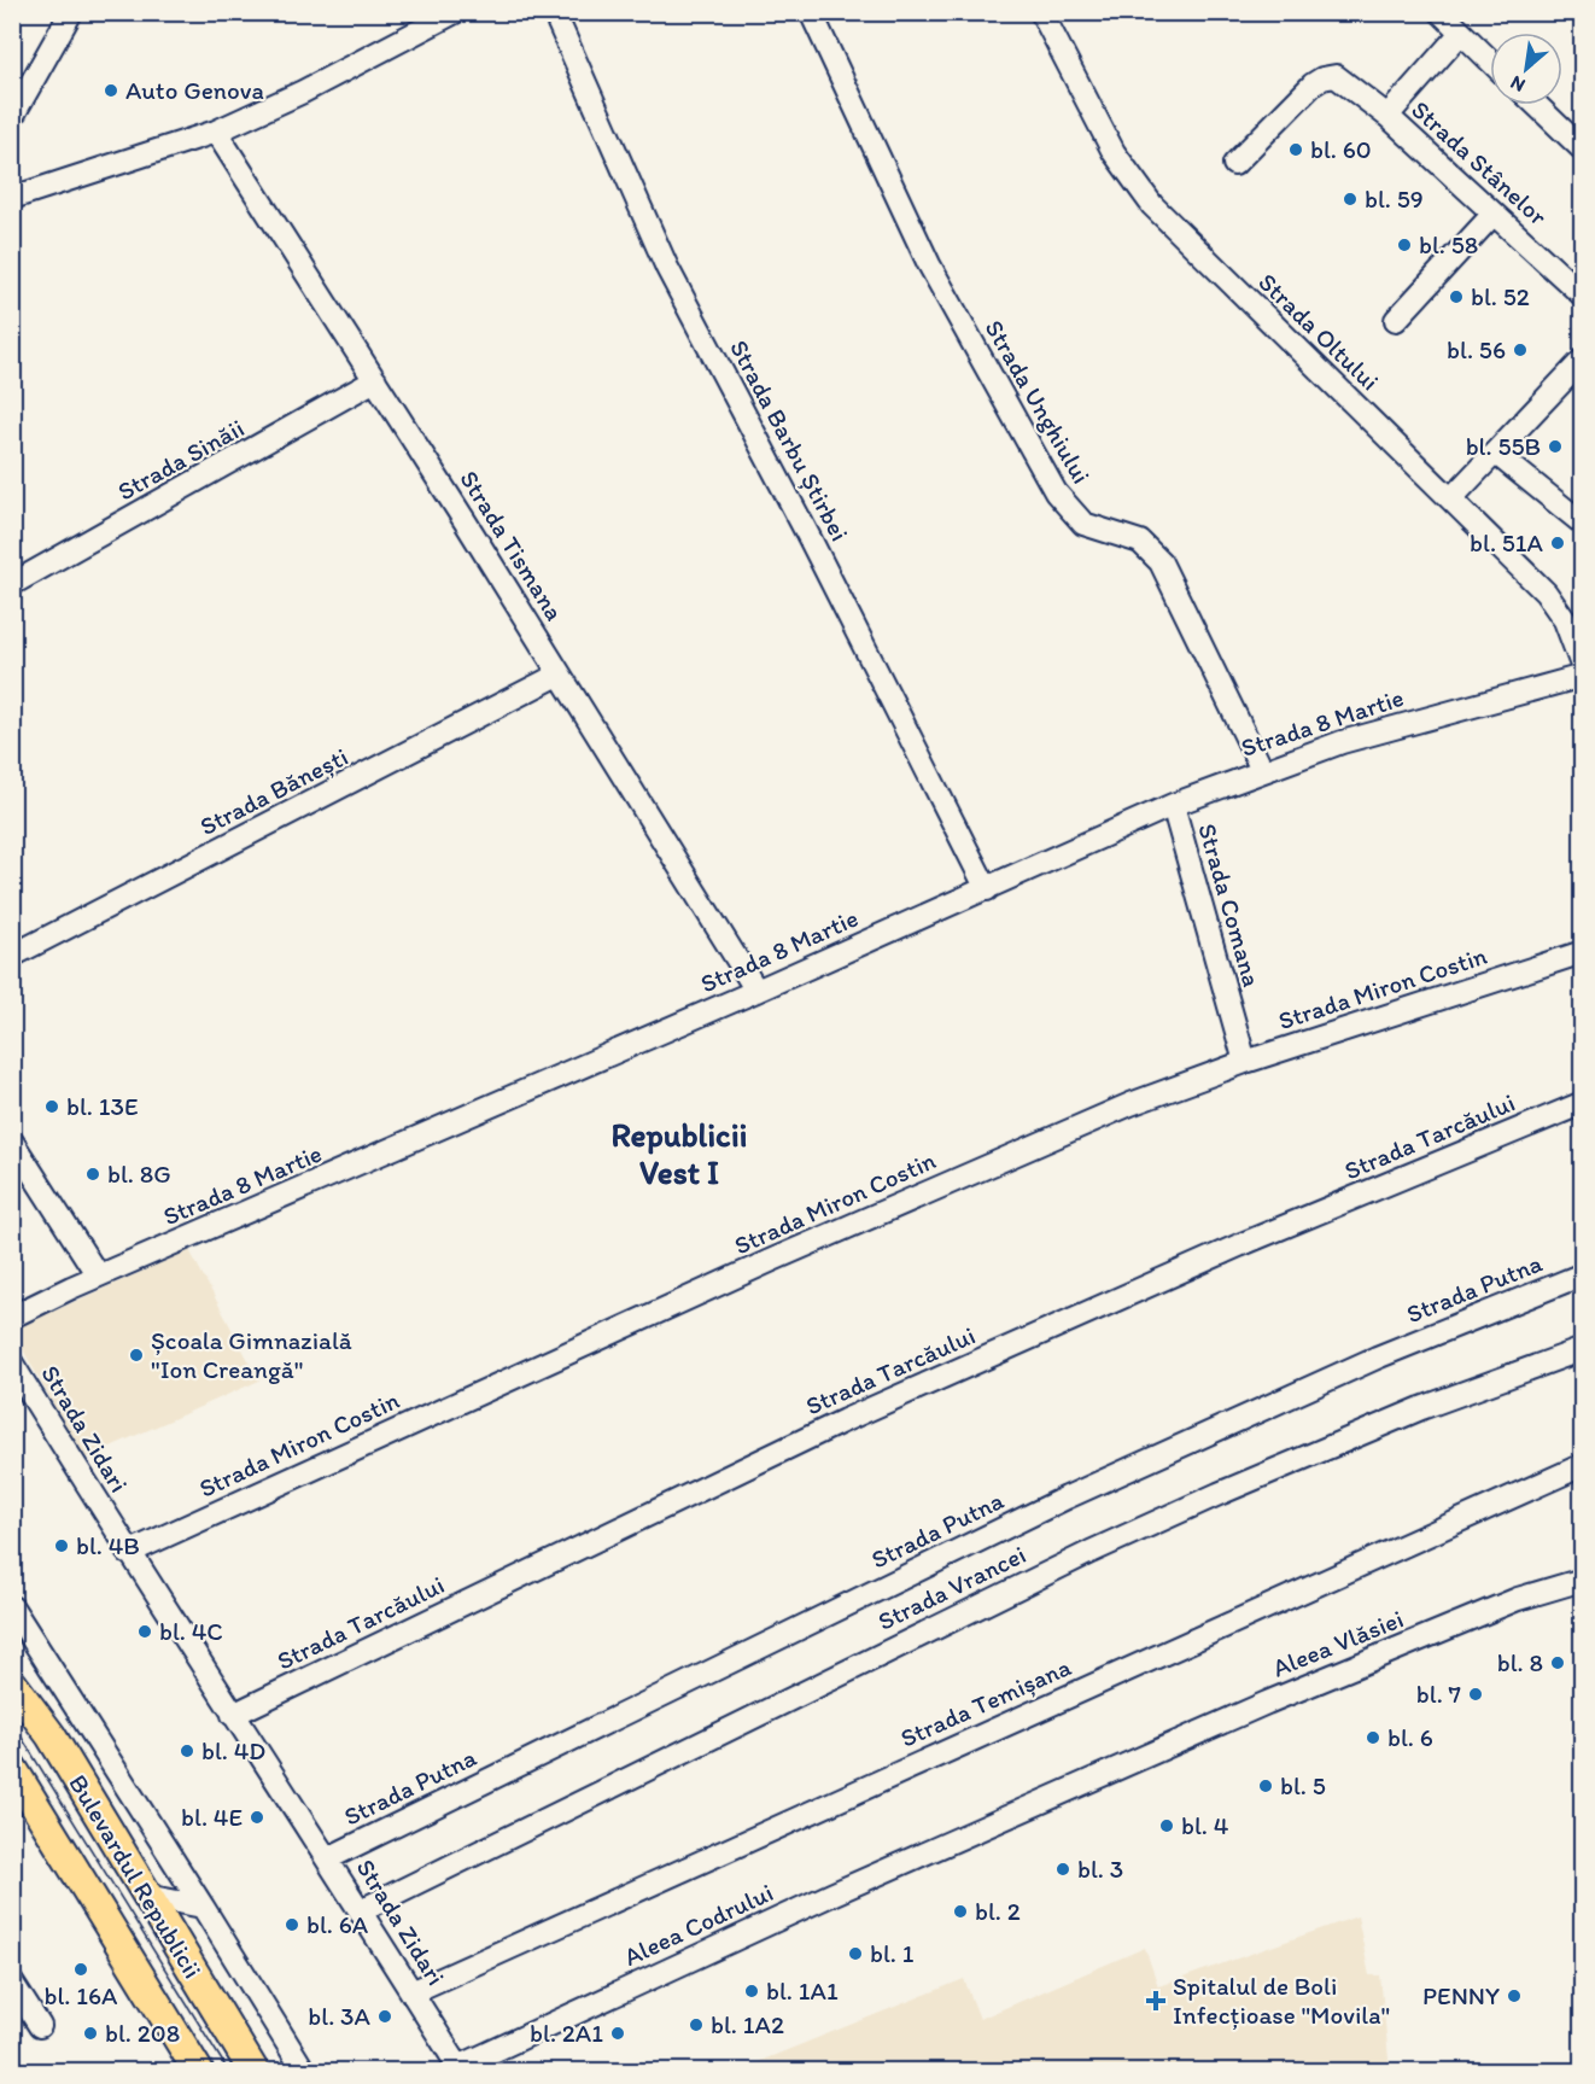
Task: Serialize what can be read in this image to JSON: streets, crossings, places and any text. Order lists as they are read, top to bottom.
{
  "streets": {
    "main road": ["Bulevardul Republicii"],
    "street": [
      "Strada Stânelor",
      "Strada Oltului",
      "Strada Unghiului",
      "Strada Barbu Știrbei",
      "Strada Sinăii",
      "Strada Tismana",
      "Strada 8 Martie",
      "Strada Bănești",
      "Strada Comana",
      "Strada Miron Costin",
      "Strada Tarcăului",
      "Strada Putna",
      "Strada Zidari",
      "Strada Vrancei",
      "Aleea Vlăsiei",
      "Strada Temișana",
      "Aleea Codrului"
    ]
  },
  "crossings": [
    ["Strada Unghiului", "Strada 8 Martie"],
    ["Strada Barbu Știrbei", "Strada 8 Martie"],
    ["Strada Sinăii", "Strada Tismana"],
    ["Strada Tismana", "Strada 8 Martie"],
    ["Strada Tismana", "Strada Bănești"],
    ["Strada 8 Martie", "Strada Comana"],
    ["Strada Comana", "Strada Miron Costin"],
    ["Strada Miron Costin", "Strada Zidari"],
    ["Strada Tarcăului", "Strada Zidari"],
    ["Strada Putna", "Strada Zidari"],
    ["Strada Zidari", "Strada Vrancei"],
    ["Strada Zidari", "Strada Temișana"],
    ["Strada Zidari", "Aleea Codrului"],
    ["Aleea Vlăsiei", "Aleea Codrului"]
  ],
  "districts": ["Republicii Vest I"],
  "places": {
    "other": [
      "Auto Genova",
      "bl. 60",
      "bl. 59",
      "bl. 58",
      "bl. 52",
      "bl. 56",
      "bl. 55B",
      "bl. 51A",
      "bl. 13E",
      "bl. 8G",
      "Școala Gimnazială \"Ion Creangă\"",
      "bl. 4B",
      "bl. 4C",
      "bl. 8",
      "bl. 7",
      "bl. 6",
      "bl. 4D",
      "bl. 5",
      "bl. 4E",
      "bl. 4",
      "bl. 3",
      "bl. 2",
      "bl. 6A",
      "bl. 1",
      "bl. 16A",
      "bl. 1A1",
      "PENNY",
      "bl. 3A",
      "bl. 1A2",
      "bl. 208",
      "bl. 2A1"
    ],
    "health": ["Spitalul de Boli Infecțioase \"Movila\""]
  },
  "north": "bottom left"
}
